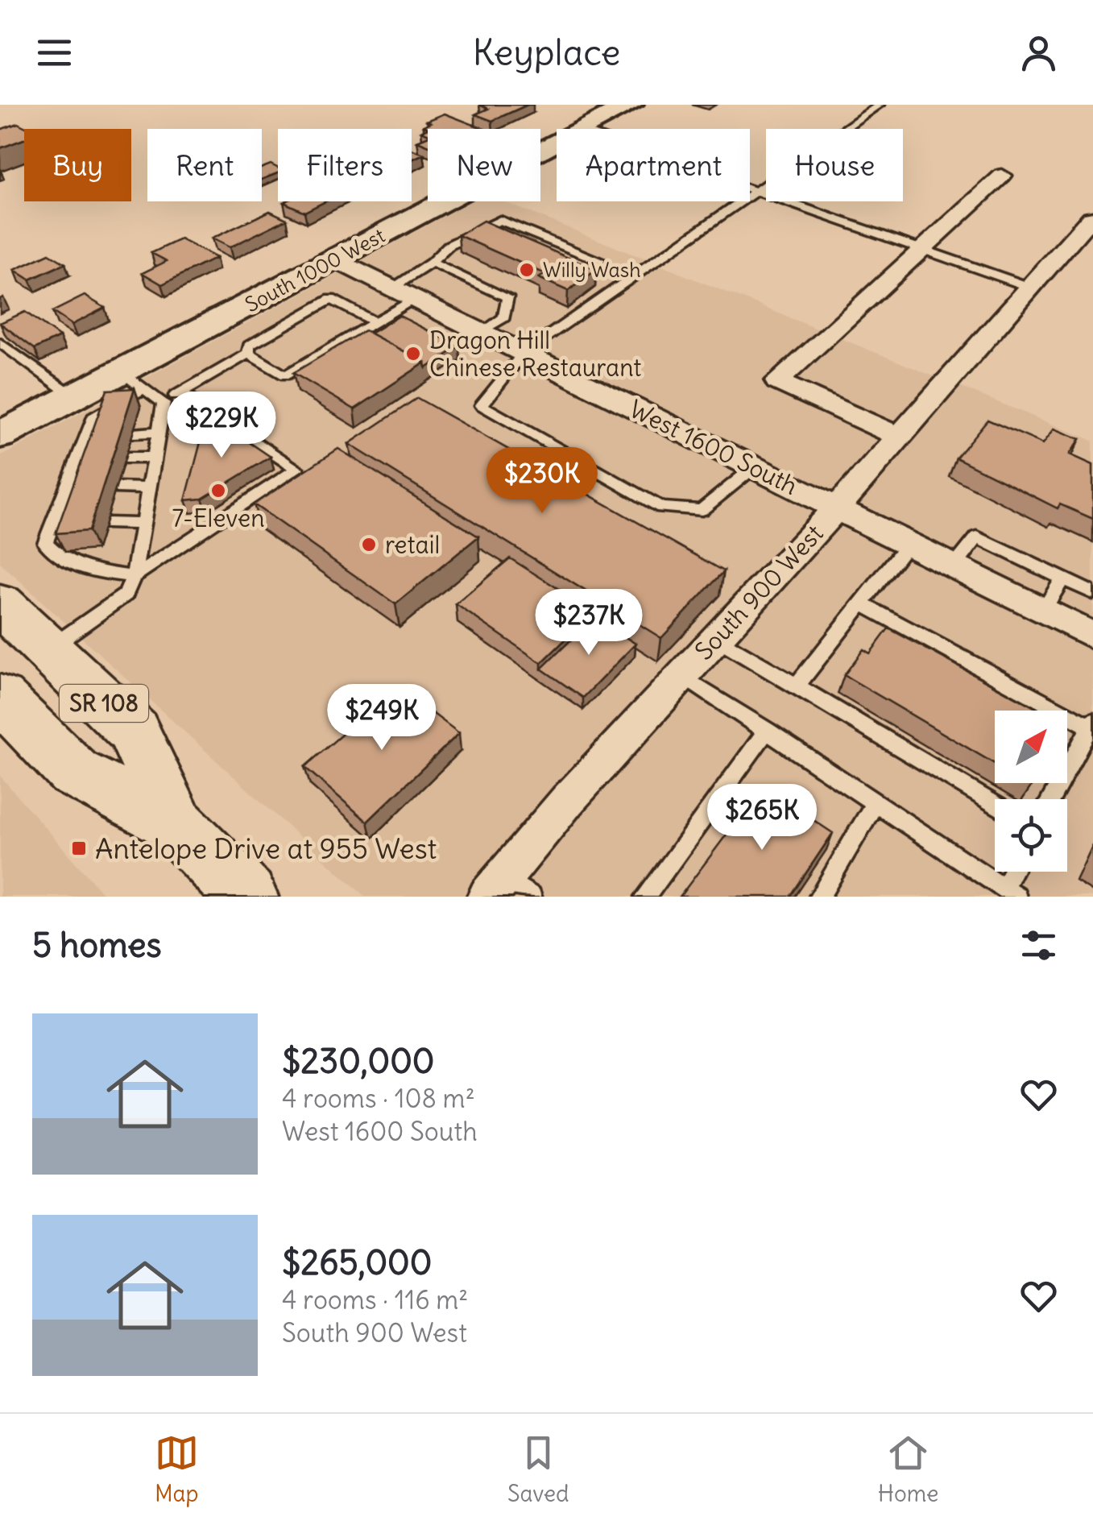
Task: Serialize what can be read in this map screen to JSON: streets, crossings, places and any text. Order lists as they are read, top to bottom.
{
  "streets": {
    "main road": ["South 1000 West", "SR 108"],
    "street": ["West 1600 South", "South 900 West"]
  },
  "crossings": [
    ["South 1000 West", "West 1600 South"],
    ["West 1600 South", "South 900 West"]
  ],
  "places": {
    "other": [
      "Willy Wash",
      "Dragon Hill Chinese Restaurant",
      "7-Eleven",
      "retail"
    ],
    "transit": ["Antelope Drive at 955 West"]
  },
  "north": "top right",
  "page": {
    "header": "Keyplace",
    "chip": [
      "Buy",
      "Rent",
      "Filters",
      "New",
      "Apartment",
      "House"
    ],
    "price": [
      "$229K",
      "$230K",
      "$237K",
      "$249K",
      "$265K"
    ],
    "heading": "5 homes",
    "list": [
      {
        "name": "$230,000",
        "note": "4 rooms · 108 m² · West 1600 South"
      },
      {
        "name": "$265,000",
        "note": "4 rooms · 116 m² · South 900 West"
      }
    ],
    "tabs": ["Map", "Saved", "Home"]
  }
}
